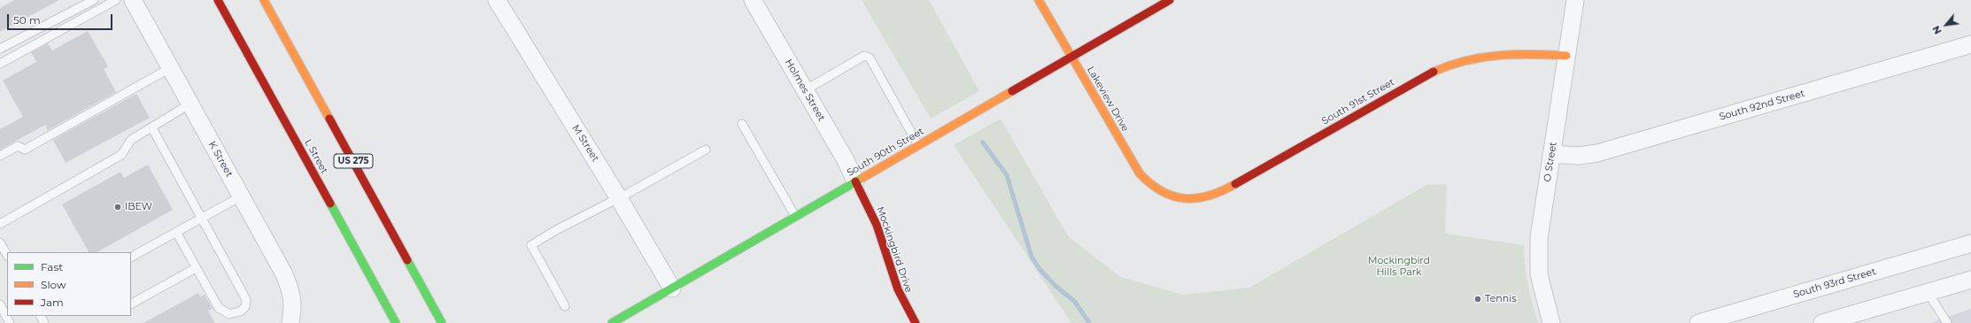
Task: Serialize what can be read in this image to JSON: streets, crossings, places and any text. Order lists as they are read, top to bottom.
{
  "streets": {
    "street": [
      "Holmes Street",
      "Lakeview Drive",
      "South 91st Street",
      "South 92nd Street",
      "M Street",
      "South 90th Street",
      "L Street",
      "K Street",
      "US 275",
      "O Street",
      "Mockingbird Drive",
      "South 93rd Street"
    ]
  },
  "crossings": [
    ["Holmes Street", "South 90th Street"],
    ["Holmes Street", "Mockingbird Drive"],
    ["Lakeview Drive", "South 91st Street"],
    ["Lakeview Drive", "South 90th Street"],
    ["South 91st Street", "O Street"],
    ["South 92nd Street", "O Street"],
    ["M Street", "South 90th Street"],
    ["South 90th Street", "Mockingbird Drive"]
  ],
  "parks": ["Mockingbird Hills Park"],
  "places": ["IBEW", "Tennis"],
  "legend": ["Fast", "Slow", "Jam"],
  "scale_bar": "50 m",
  "north": "bottom left"
}
